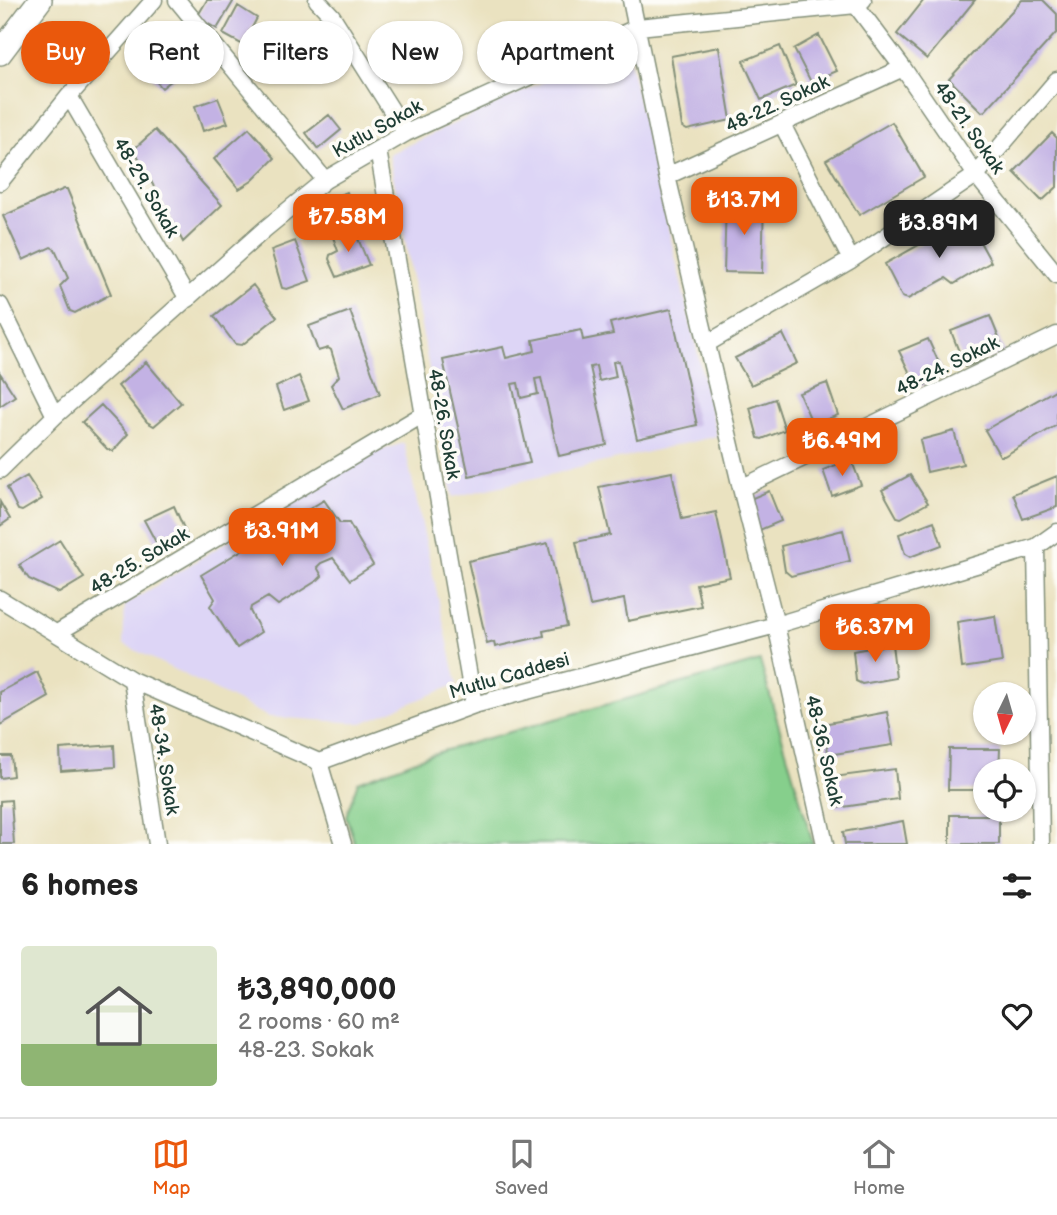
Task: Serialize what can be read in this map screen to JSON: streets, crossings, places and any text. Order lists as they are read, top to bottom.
{
  "streets": {
    "street": [
      "48-22. Sokak",
      "48-21. Sokak",
      "Kutlu Sokak",
      "48-29. Sokak",
      "48-24. Sokak",
      "48-26. Sokak",
      "48-25. Sokak",
      "Mutlu Caddesi",
      "48-36. Sokak",
      "48-34. Sokak"
    ]
  },
  "crossings": [
    ["48-22. Sokak", "48-21. Sokak"],
    ["48-22. Sokak", "48-36. Sokak"],
    ["48-21. Sokak", "Kutlu Sokak"],
    ["Kutlu Sokak", "48-29. Sokak"],
    ["Kutlu Sokak", "48-26. Sokak"],
    ["Kutlu Sokak", "48-36. Sokak"],
    ["48-24. Sokak", "48-36. Sokak"],
    ["48-26. Sokak", "48-25. Sokak"],
    ["48-26. Sokak", "Mutlu Caddesi"],
    ["Mutlu Caddesi", "48-36. Sokak"]
  ],
  "north": "bottom",
  "page": {
    "chip": [
      "Buy",
      "Rent",
      "Filters",
      "New",
      "Apartment"
    ],
    "price": [
      "₺13.7M",
      "₺7.58M",
      "₺3.89M",
      "₺6.49M",
      "₺3.91M",
      "₺6.37M"
    ],
    "heading": "6 homes",
    "list": [
      {
        "name": "₺3,890,000",
        "note": "2 rooms · 60 m² · 48-23. Sokak"
      }
    ],
    "tabs": ["Map", "Saved", "Home"]
  }
}
